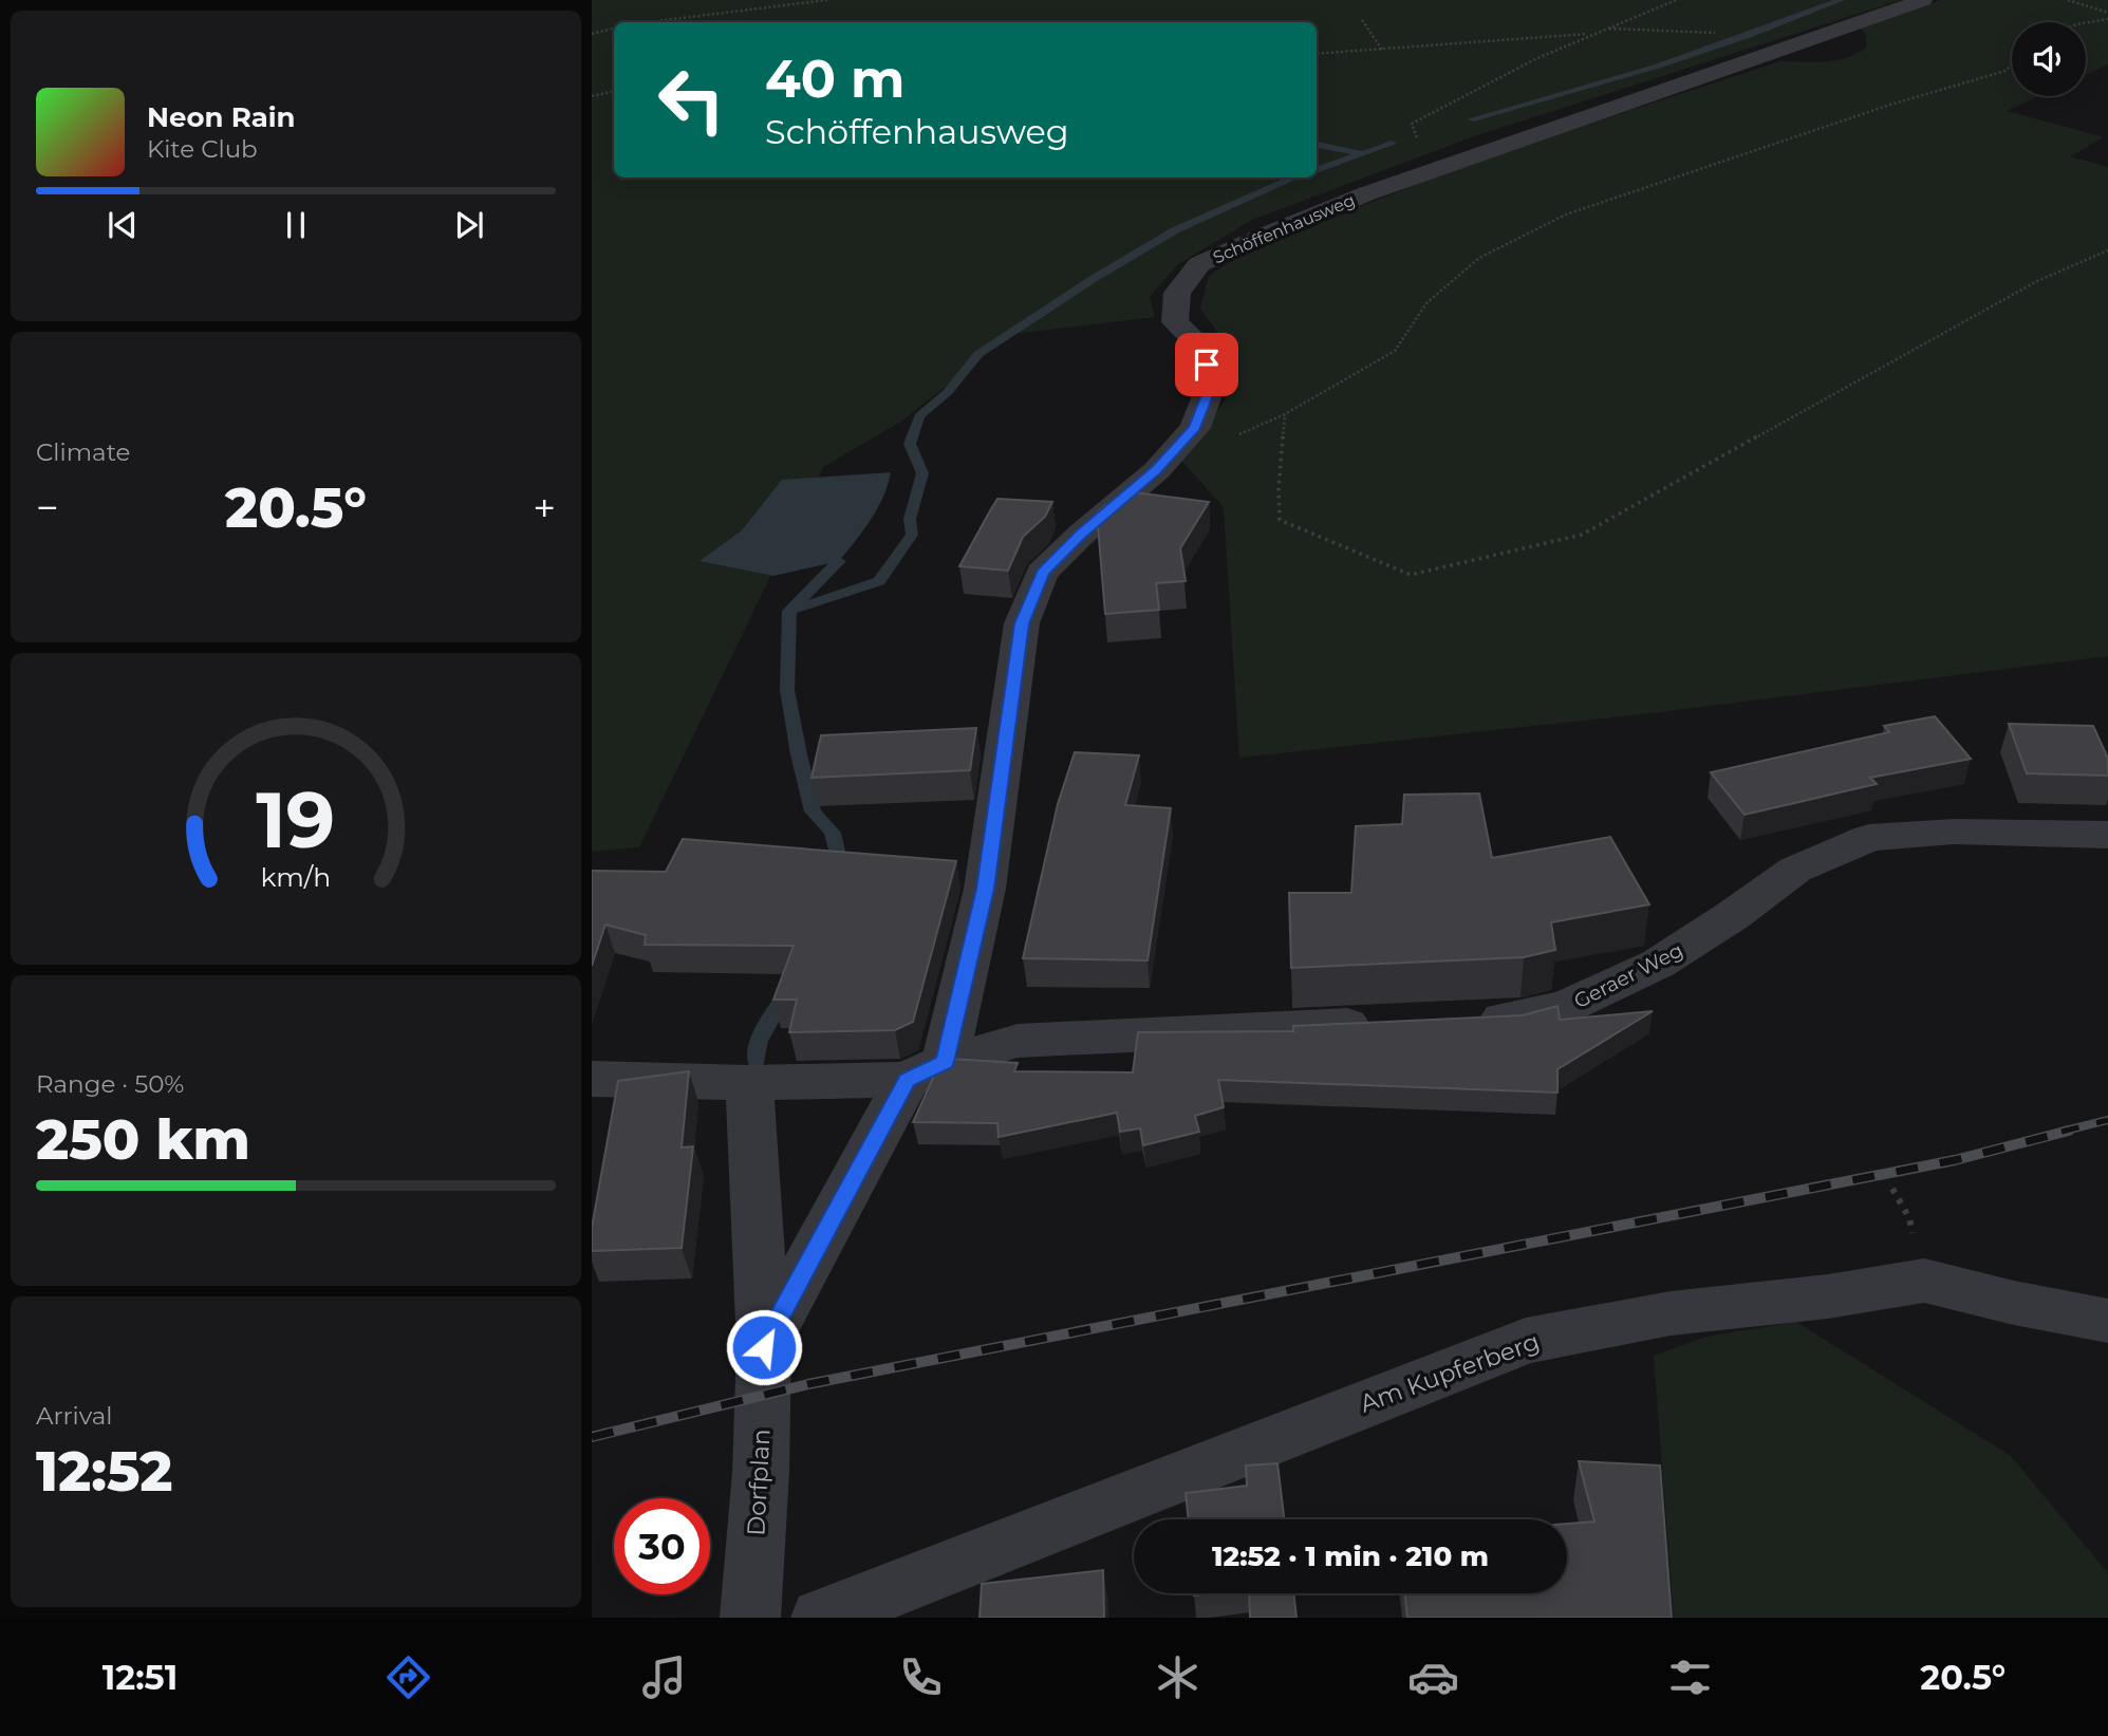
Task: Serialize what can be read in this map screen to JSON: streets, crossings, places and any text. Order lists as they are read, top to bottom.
{
  "streets": {
    "street": [
      "Schöffenhausweg",
      "Geraer Weg",
      "Am Kupferberg",
      "Dorfplan"
    ]
  },
  "crossings": [
    ["Schöffenhausweg", "Dorfplan"]
  ],
  "page": {
    "turn": ["40 m", "Schöffenhausweg"],
    "song": ["Neon Rain", "Kite Club"],
    "tile": [
      "Climate",
      ["Range · 50%", "250 km"],
      ["Arrival", "12:52"]
    ],
    "heat": ["−", "20.5°", "+"],
    "limit": "30",
    "trip": "12:52 · 1 min · 210 m",
    "tabs": ["12:51", "20.5°"],
    "gauge": ["19", "km/h"]
  }
}
